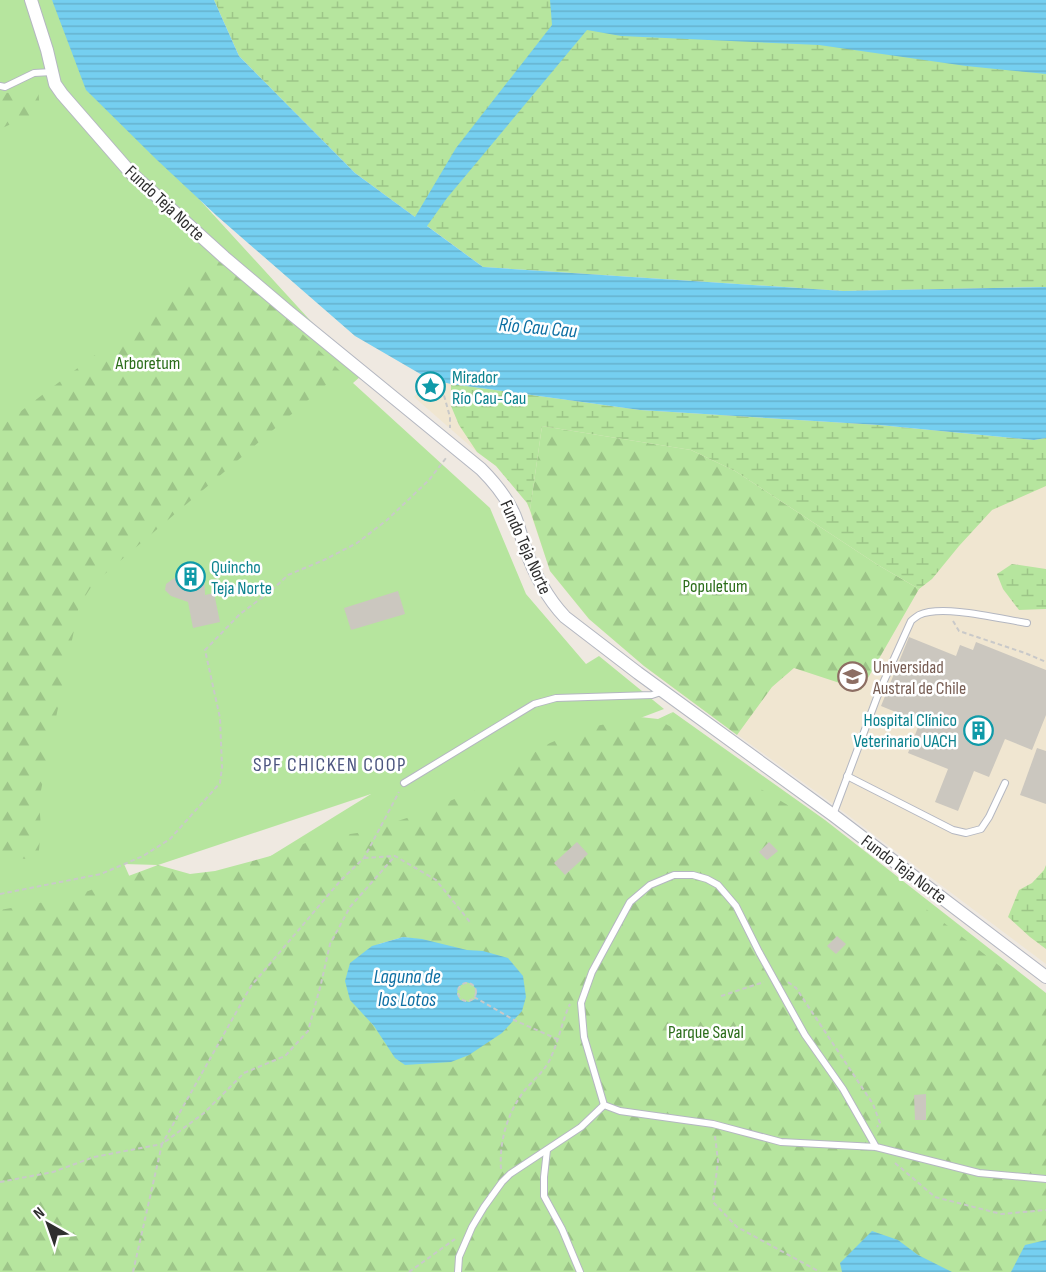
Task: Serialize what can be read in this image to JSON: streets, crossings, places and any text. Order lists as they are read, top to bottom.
{
  "streets": {
    "street": ["Fundo Teja Norte"]
  },
  "districts": ["SPF CHICKEN COOP"],
  "water": ["Río Cau Cau", "Laguna de los Lotos"],
  "parks": ["Arboretum", "Populetum", "Parque Saval"],
  "places": {
    "place": ["Mirador Río Cau-Cau"],
    "building": ["Quincho Teja Norte", "Hospital Clínico Veterinario UACH"],
    "school or university": ["Universidad Austral de Chile"]
  },
  "north": "top left"
}
